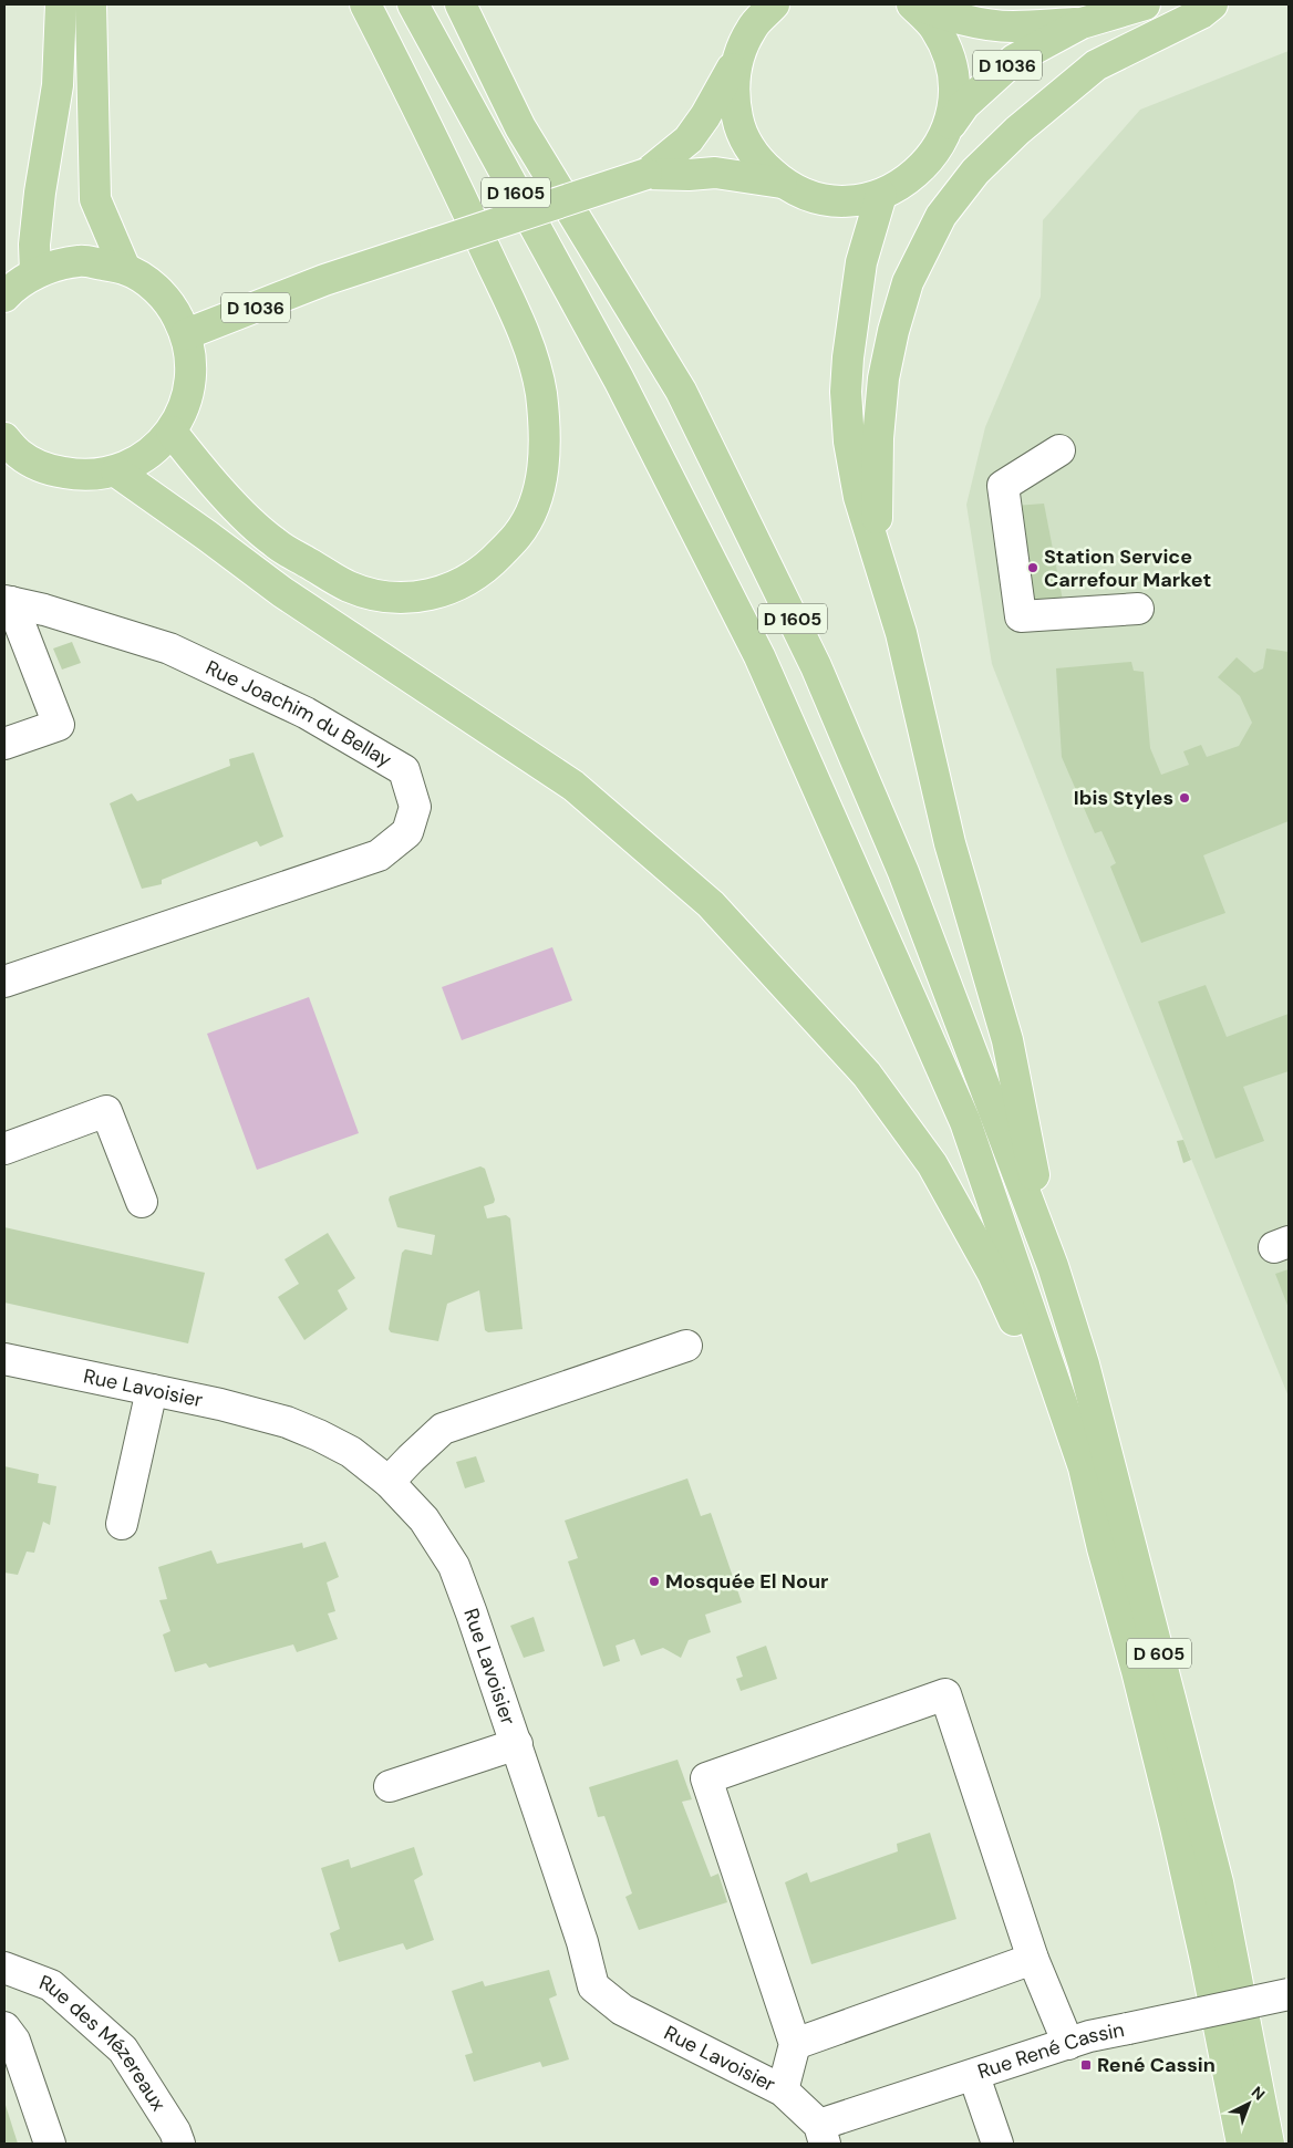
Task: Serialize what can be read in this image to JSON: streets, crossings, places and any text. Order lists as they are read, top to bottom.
{
  "streets": {
    "main road": ["D 1036", "D 1605", "D 605"],
    "street": [
      "Rue Joachim du Bellay",
      "Rue Lavoisier",
      "Rue des Mézereaux",
      "Rue René Cassin"
    ]
  },
  "crossings": [
    ["D 1605", "D 605"],
    ["Rue Lavoisier", "Rue René Cassin"]
  ],
  "places": {
    "other": ["Station Service Carrefour Market", "Ibis Styles", "Mosquée El Nour"],
    "transit": ["René Cassin"]
  },
  "north": "top right"
}
